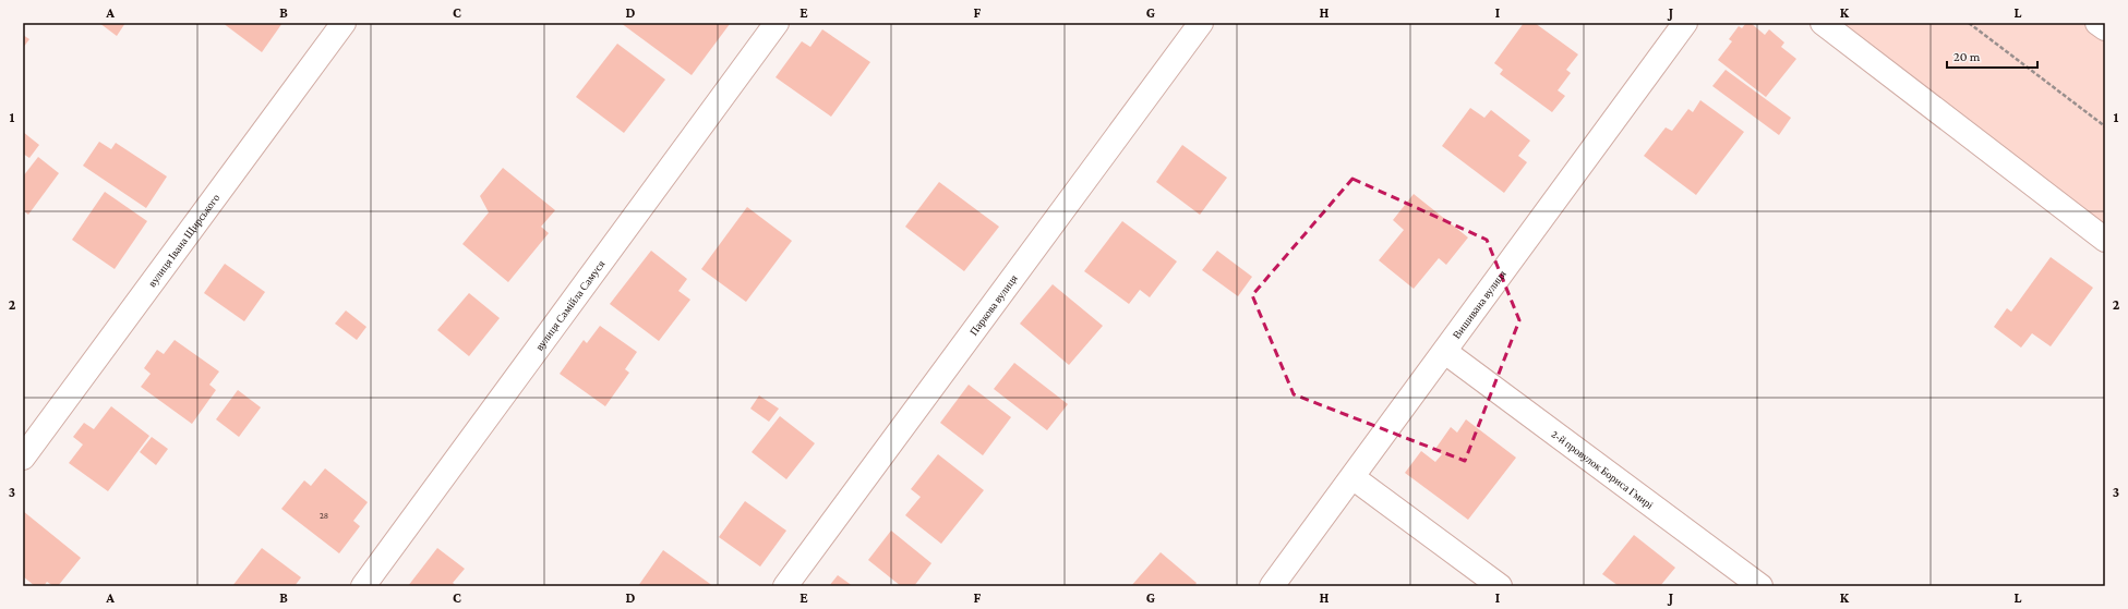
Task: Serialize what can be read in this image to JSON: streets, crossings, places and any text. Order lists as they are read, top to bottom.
{
  "streets": {
    "street": [
      "вулиця Івана Щирського",
      "вулиця Самійла Самуся",
      "Паркова вулиця",
      "Вишивана вулиця",
      "2-й провулок Бориса Гмирі"
    ]
  },
  "crossings": [
    ["Вишивана вулиця", "2-й провулок Бориса Гмирі"]
  ],
  "house_numbers": ["28"],
  "scale_bar": "20 m",
  "grid": {
    "columns": [
      "A",
      "B",
      "C",
      "D",
      "E",
      "F",
      "G",
      "H",
      "I",
      "J",
      "K",
      "L"
    ],
    "rows": ["1", "2", "3"]
  }
}
